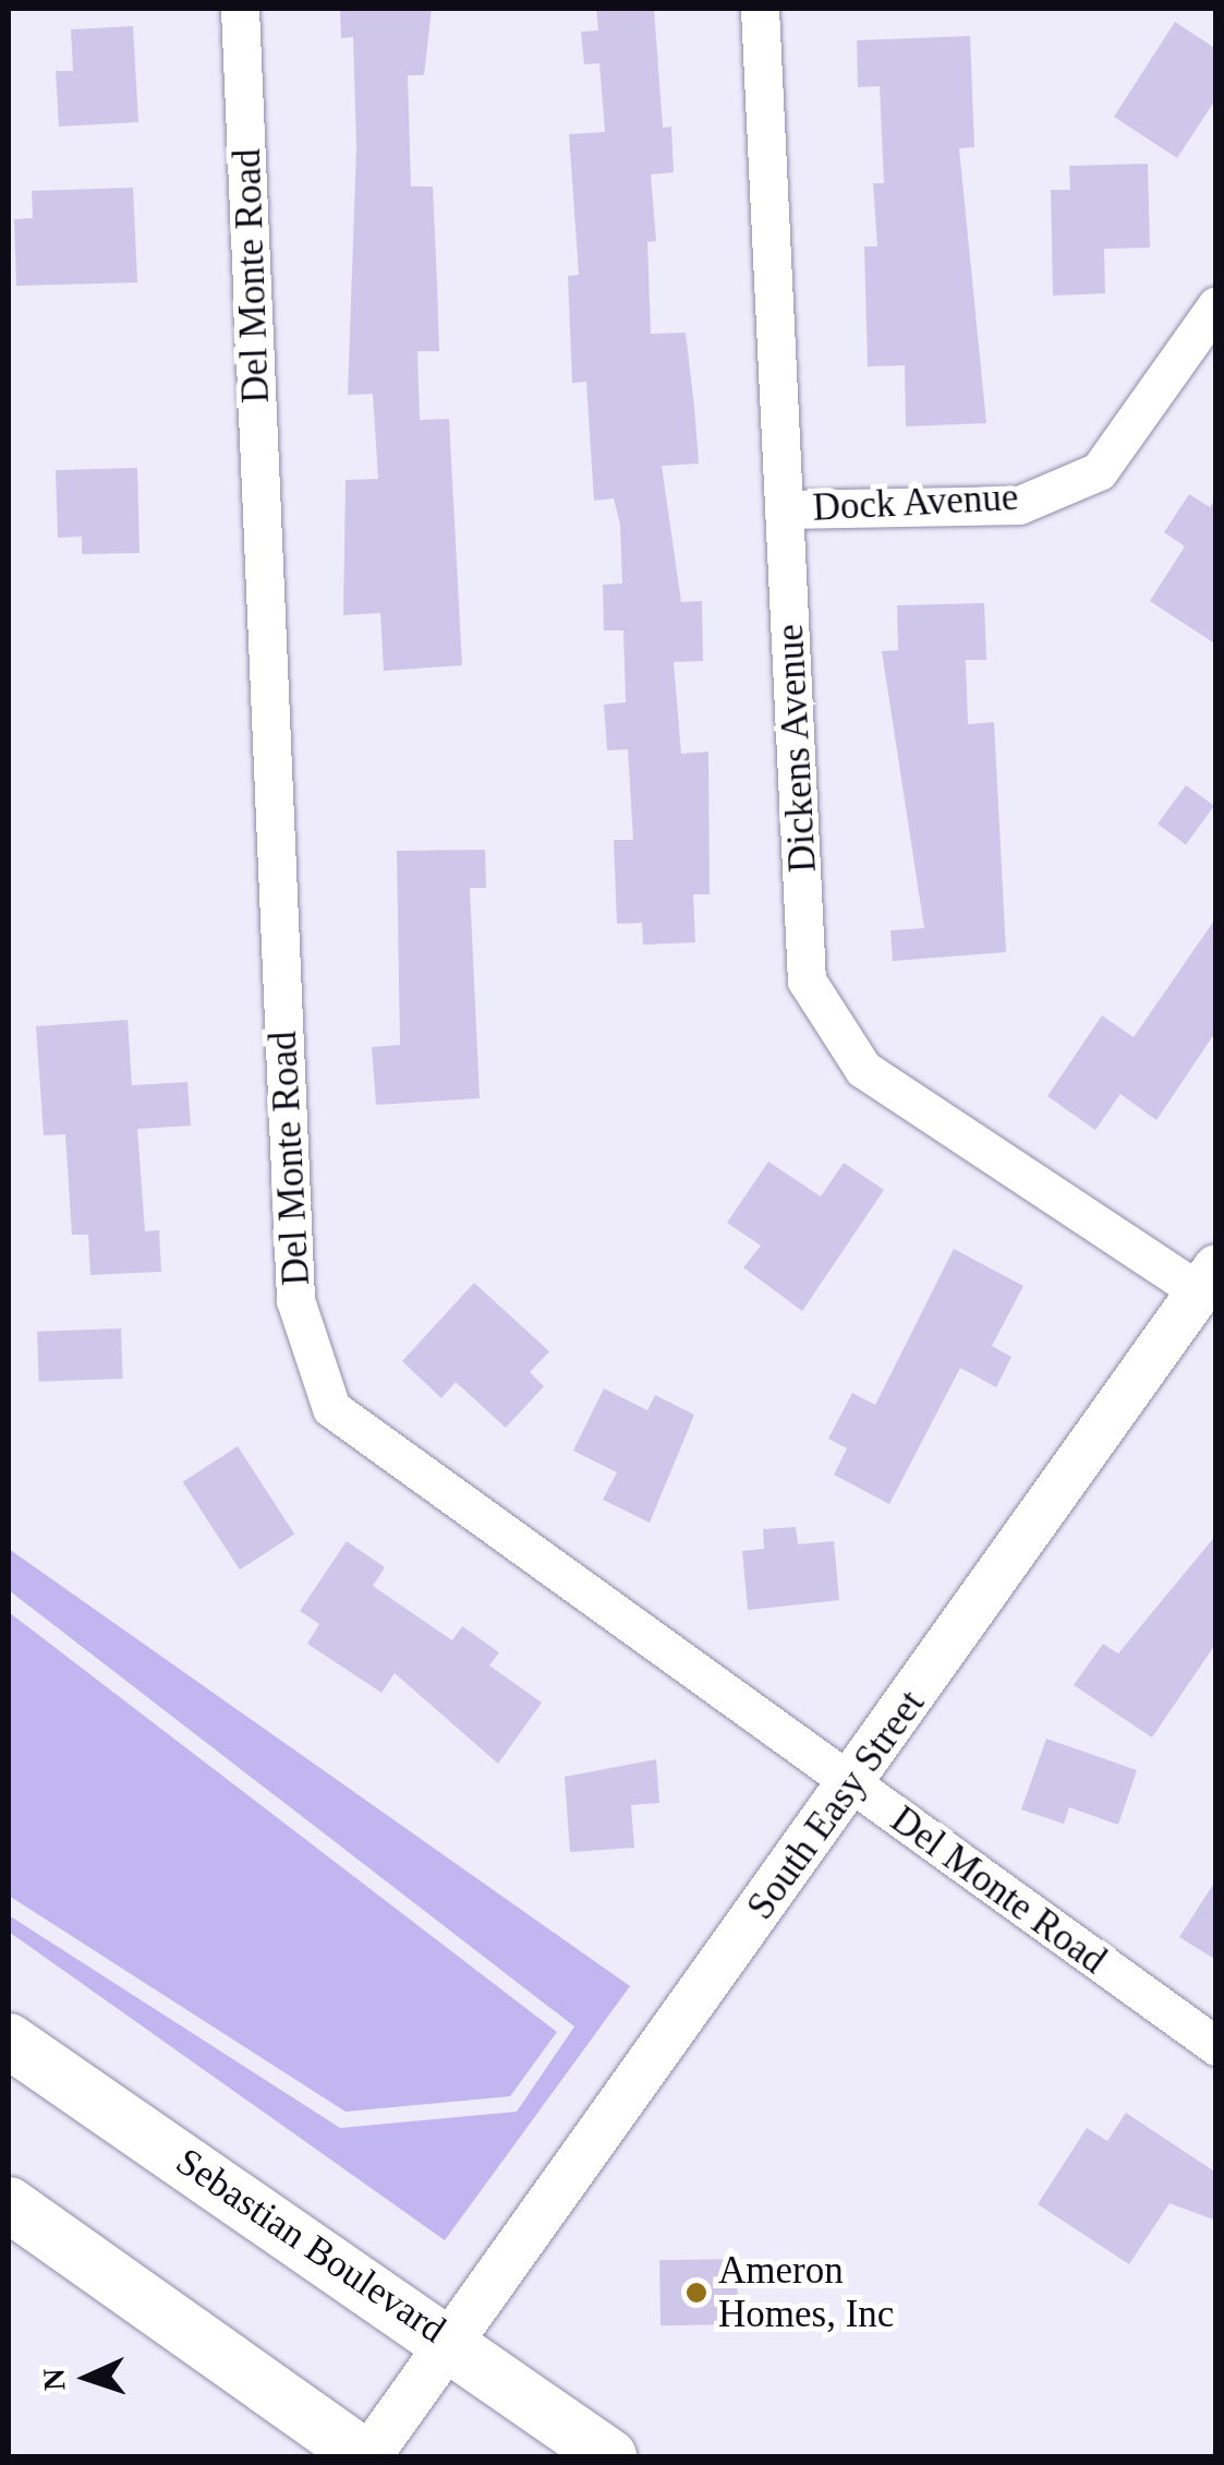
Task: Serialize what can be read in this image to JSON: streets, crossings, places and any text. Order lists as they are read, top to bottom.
{
  "streets": {
    "main road": ["Sebastian Boulevard"],
    "street": [
      "Del Monte Road",
      "Dock Avenue",
      "Dickens Avenue",
      "South Easy Street"
    ]
  },
  "crossings": [
    ["Del Monte Road", "South Easy Street"],
    ["Dock Avenue", "Dickens Avenue"],
    ["Dickens Avenue", "South Easy Street"],
    ["South Easy Street", "Sebastian Boulevard"]
  ],
  "places": ["Ameron Homes, Inc"],
  "north": "left"
}
